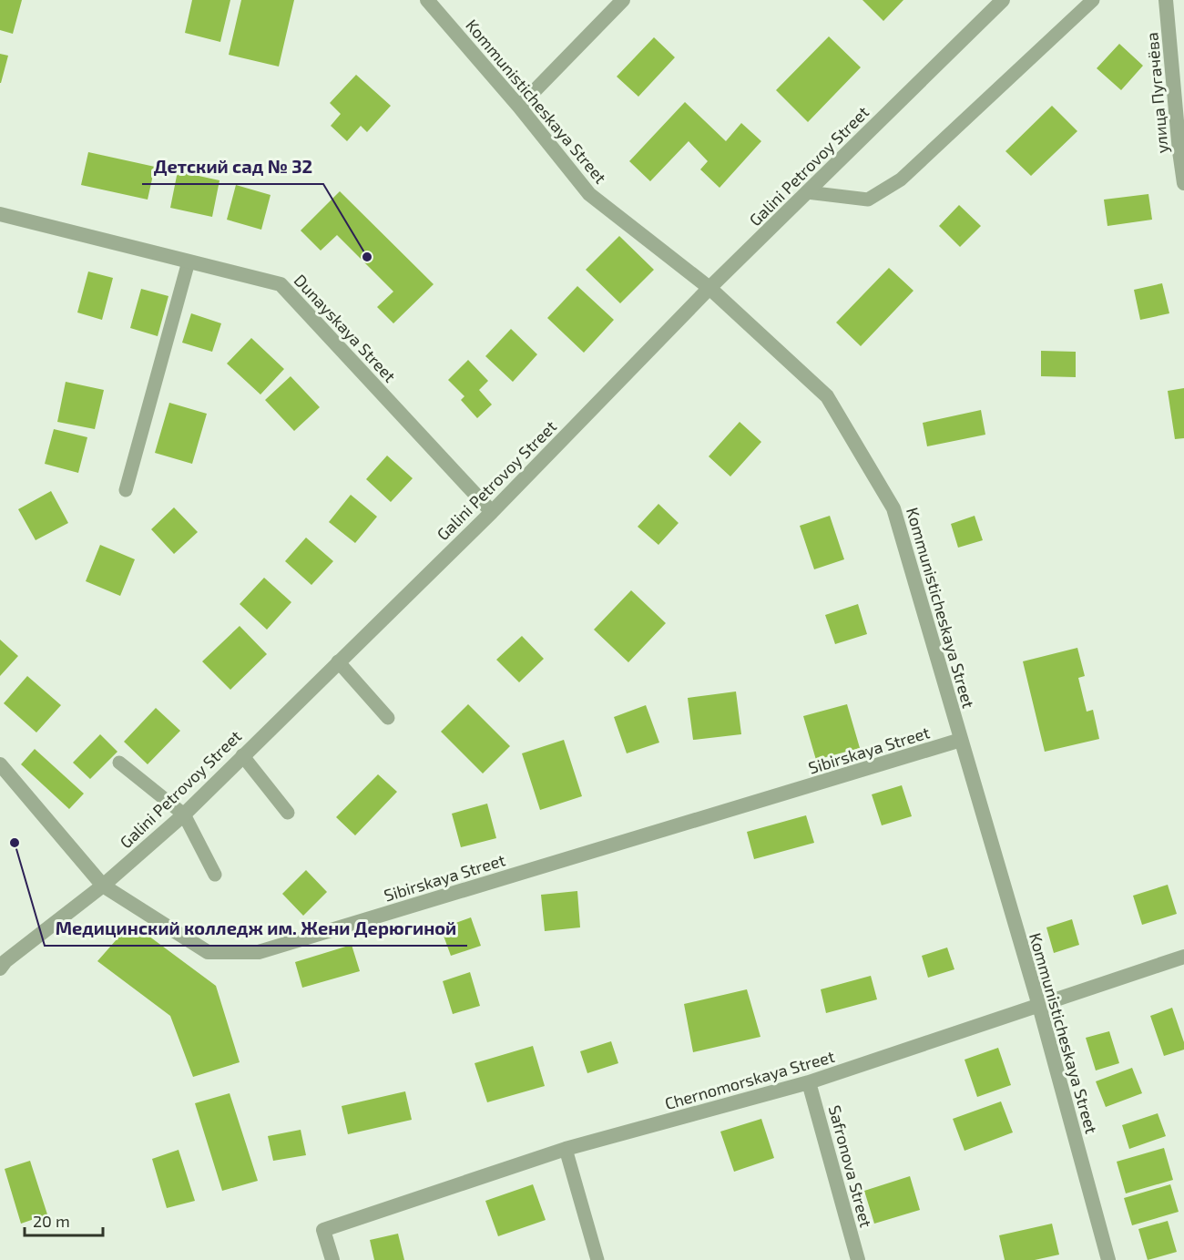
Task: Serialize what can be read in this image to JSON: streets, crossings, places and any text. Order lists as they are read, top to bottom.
{
  "streets": {
    "street": [
      "улица Пугачёва",
      "Kommunisticheskaya Street",
      "Galini Petrovoy Street",
      "Dunayskaya Street",
      "Sibirskaya Street",
      "Chernomorskaya Street",
      "Safronova Street"
    ]
  },
  "crossings": [
    ["Kommunisticheskaya Street", "Galini Petrovoy Street"],
    ["Kommunisticheskaya Street", "Sibirskaya Street"],
    ["Kommunisticheskaya Street", "Chernomorskaya Street"],
    ["Galini Petrovoy Street", "Dunayskaya Street"],
    ["Galini Petrovoy Street", "Sibirskaya Street"],
    ["Chernomorskaya Street", "Safronova Street"]
  ],
  "places": ["Детский сад № 32", "Медицинский колледж им. Жени Дерюгиной"],
  "scale_bar": "20 m"
}
